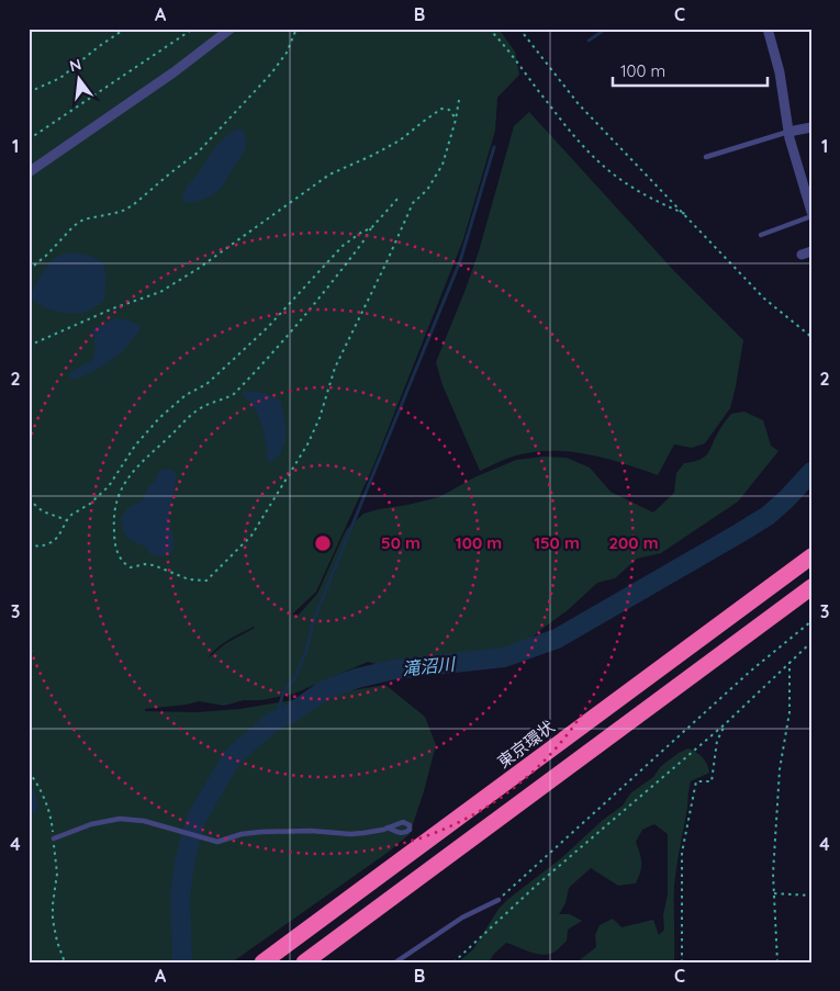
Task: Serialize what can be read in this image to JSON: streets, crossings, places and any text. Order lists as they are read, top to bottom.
{
  "streets": {
    "highway": ["東京環状"]
  },
  "water": ["滝沼川"],
  "scale_bar": "100 m",
  "north": "top",
  "grid": {
    "columns": ["A", "B", "C"],
    "rows": [
      "1",
      "2",
      "3",
      "4"
    ]
  },
  "rings": [
    "50 m",
    "100 m",
    "150 m",
    "200 m"
  ]
}
